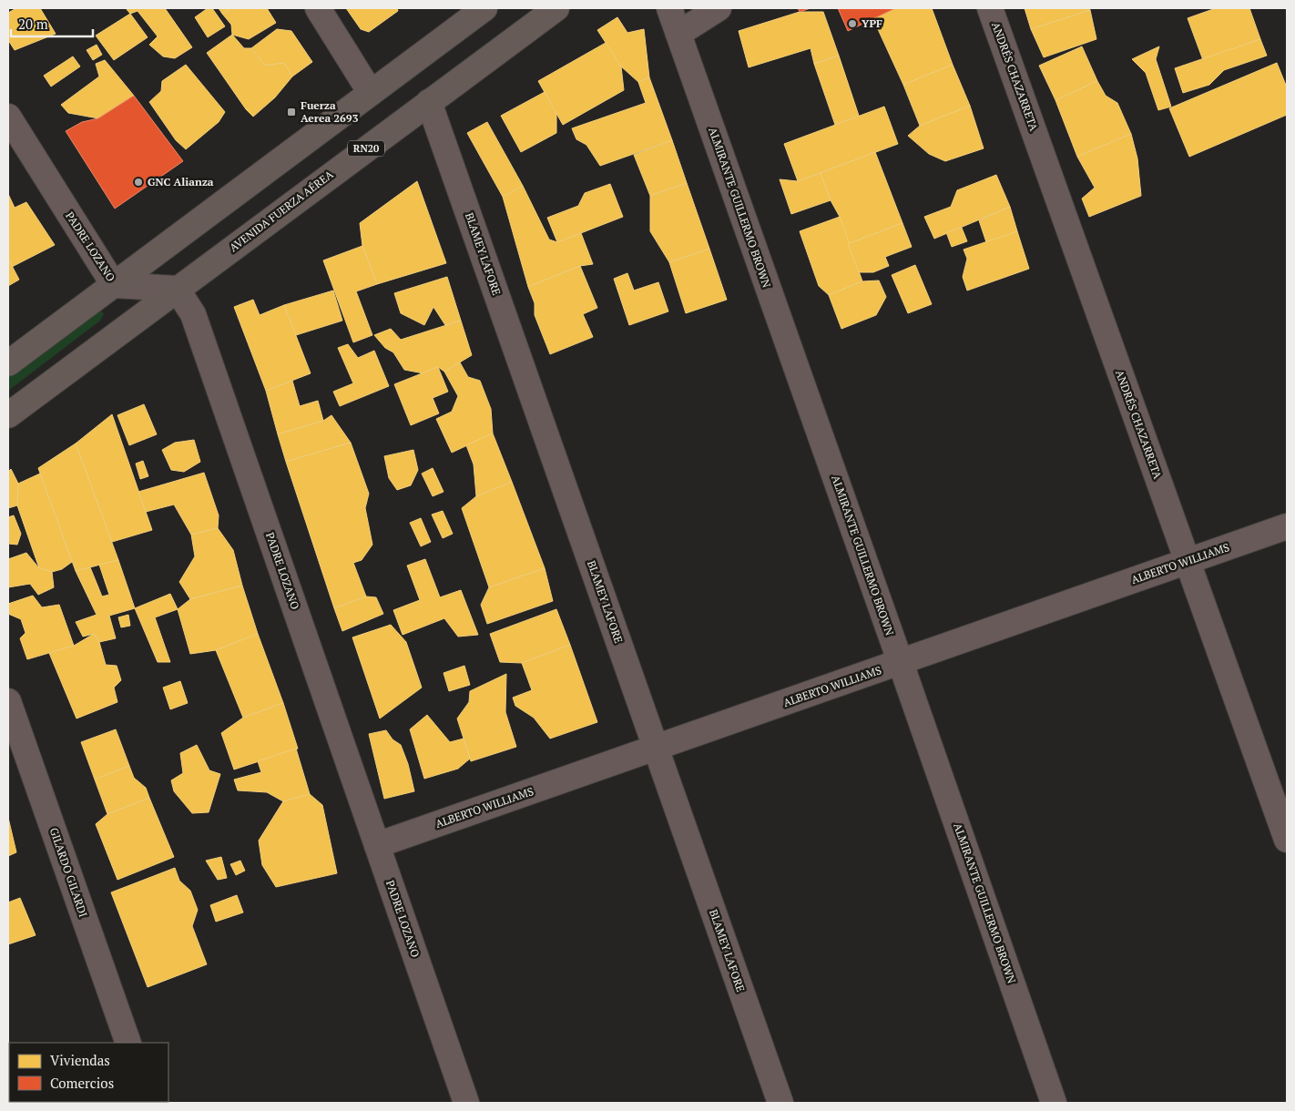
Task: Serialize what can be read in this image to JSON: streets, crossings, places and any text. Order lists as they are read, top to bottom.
{
  "streets": {
    "main road": ["RN20", "AVENIDA FUERZA AÉREA"],
    "street": [
      "ANDRÉS CHAZARRETA",
      "ALMIRANTE GUILLERMO BROWN",
      "PADRE LOZANO",
      "BLAMEY LAFORE",
      "ALBERTO WILLIAMS",
      "GILARDO GILARDI"
    ]
  },
  "crossings": [
    ["ANDRÉS CHAZARRETA", "ALBERTO WILLIAMS"],
    ["ALMIRANTE GUILLERMO BROWN", "ALBERTO WILLIAMS"],
    ["AVENIDA FUERZA AÉREA", "PADRE LOZANO"],
    ["AVENIDA FUERZA AÉREA", "BLAMEY LAFORE"],
    ["PADRE LOZANO", "ALBERTO WILLIAMS"],
    ["BLAMEY LAFORE", "ALBERTO WILLIAMS"]
  ],
  "places": {
    "other": ["YPF", "GNC Alianza"],
    "transit": ["Fuerza Aerea 2693"]
  },
  "legend": ["Viviendas", "Comercios"],
  "scale_bar": "20 m"
}
